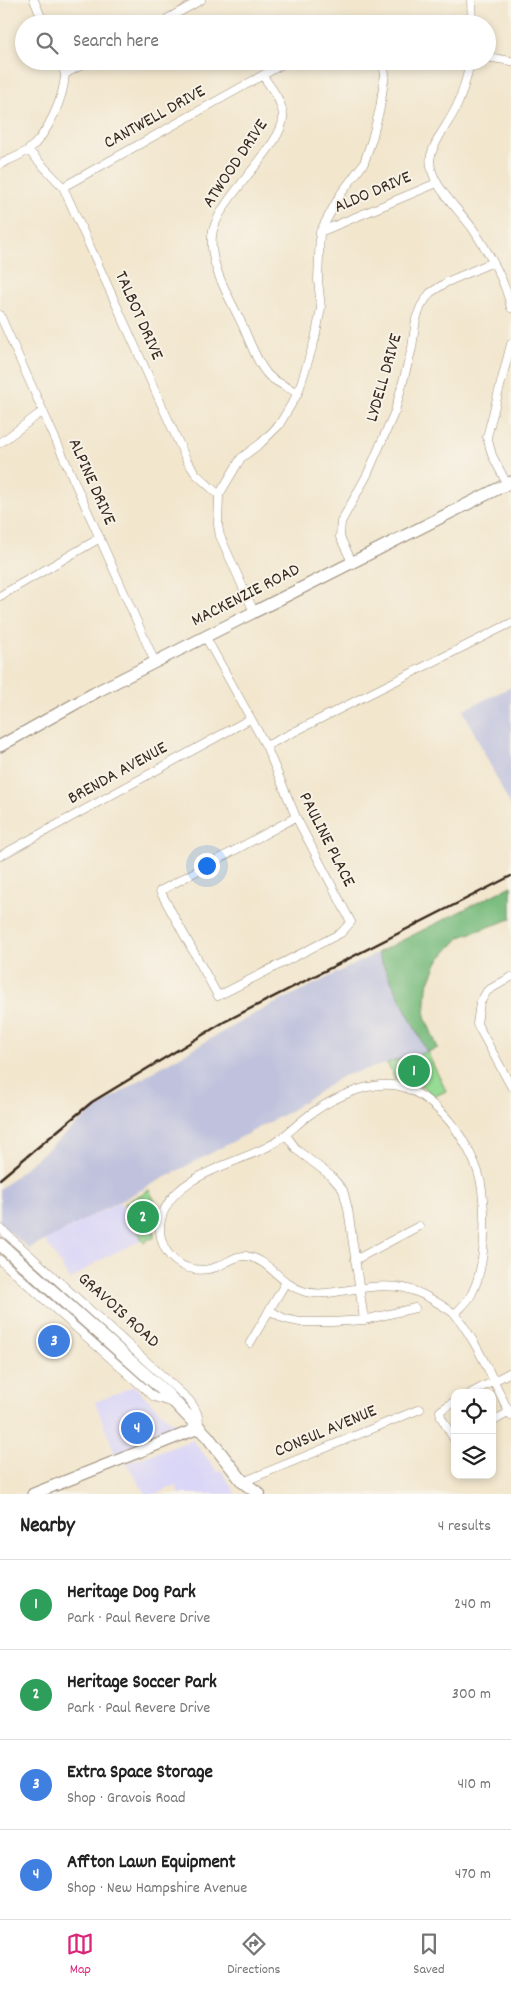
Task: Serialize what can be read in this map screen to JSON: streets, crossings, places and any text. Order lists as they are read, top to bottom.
{
  "streets": {
    "main road": ["MACKENZIE ROAD", "GRAVOIS ROAD"],
    "street": [
      "CANTWELL DRIVE",
      "ATWOOD DRIVE",
      "ALDO DRIVE",
      "TALBOT DRIVE",
      "LYDELL DRIVE",
      "ALPINE DRIVE",
      "BRENDA AVENUE",
      "PAULINE PLACE",
      "CONSUL AVENUE"
    ]
  },
  "crossings": [
    ["CANTWELL DRIVE", "ATWOOD DRIVE"],
    ["CANTWELL DRIVE", "TALBOT DRIVE"],
    ["LYDELL DRIVE", "MACKENZIE ROAD"],
    ["ALPINE DRIVE", "MACKENZIE ROAD"],
    ["MACKENZIE ROAD", "PAULINE PLACE"],
    ["BRENDA AVENUE", "PAULINE PLACE"],
    ["GRAVOIS ROAD", "CONSUL AVENUE"]
  ],
  "page": {
    "search": "Search here",
    "pins": [
      "1",
      "2",
      "3",
      "4"
    ],
    "heading": ["Nearby", "4 results"],
    "list": [
      {
        "mark": "1",
        "name": "Heritage Dog Park",
        "note": "Park · Paul Revere Drive",
        "value": "240 m"
      },
      {
        "mark": "2",
        "name": "Heritage Soccer Park",
        "note": "Park · Paul Revere Drive",
        "value": "300 m"
      },
      {
        "mark": "3",
        "name": "Extra Space Storage",
        "note": "Shop · Gravois Road",
        "value": "410 m"
      },
      {
        "mark": "4",
        "name": "Affton Lawn Equipment",
        "note": "Shop · New Hampshire Avenue",
        "value": "470 m"
      }
    ],
    "nav": ["Map", "Directions", "Saved"]
  }
}
